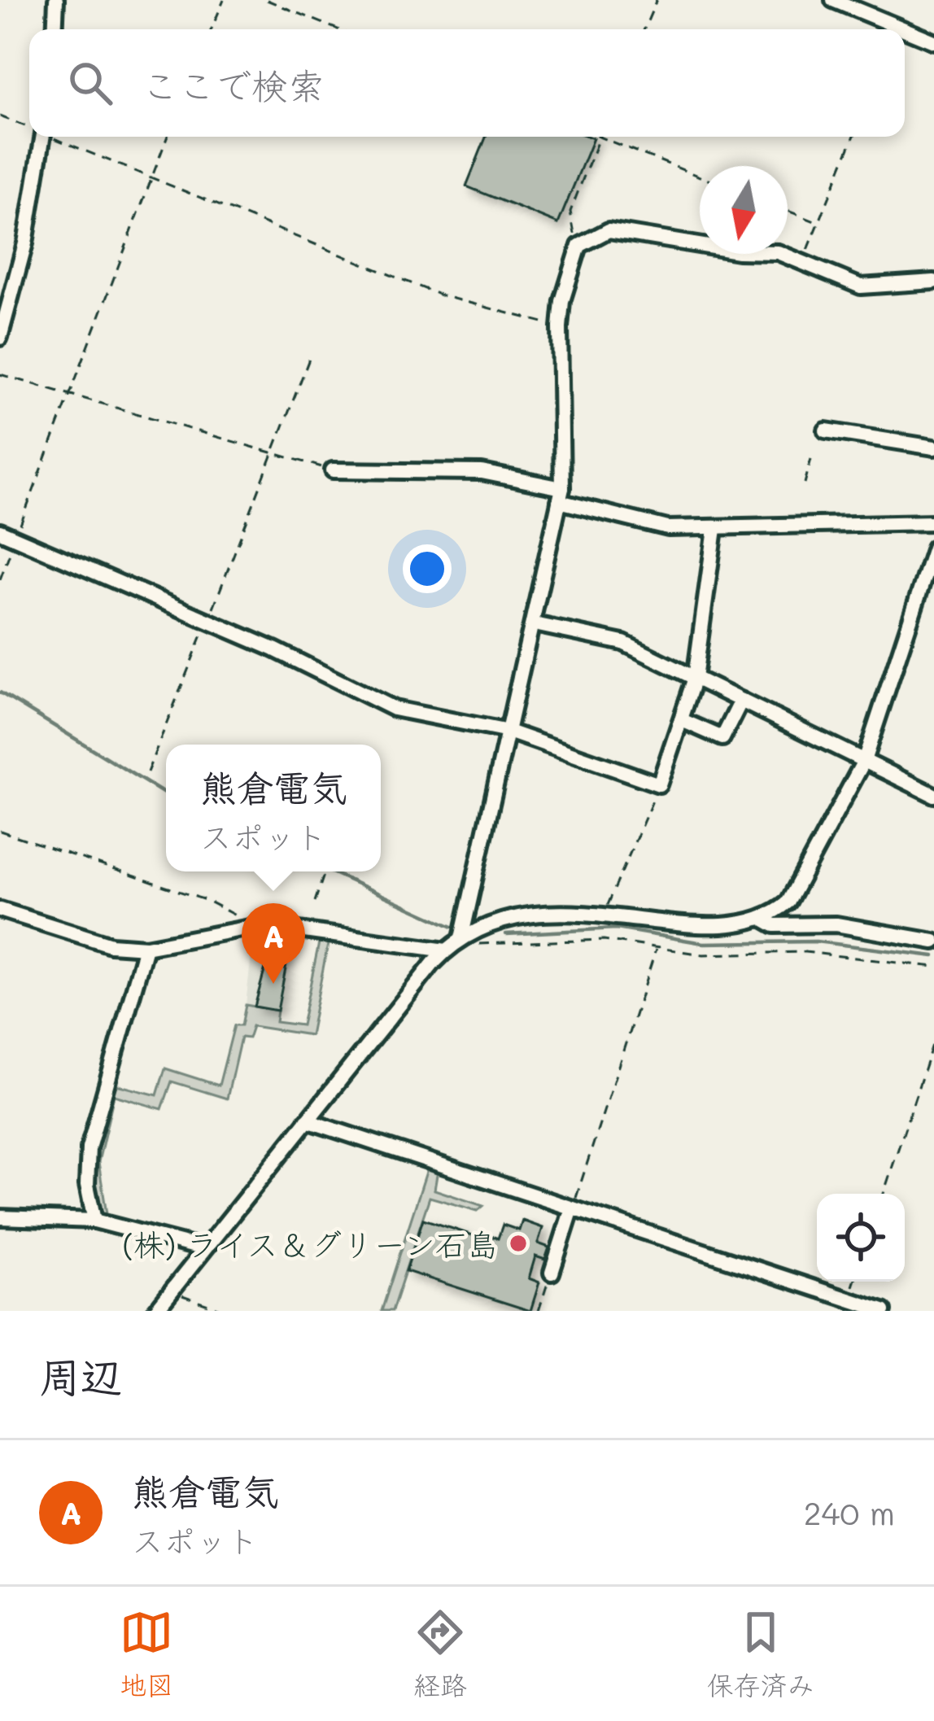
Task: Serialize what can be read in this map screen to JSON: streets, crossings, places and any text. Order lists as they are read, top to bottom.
{
  "places": ["(株) ライス＆グリーン石島"],
  "north": "bottom",
  "page": {
    "search": "ここで検索",
    "popup": ["熊倉電気", "スポット"],
    "pins": "A",
    "heading": "周辺",
    "list": [
      {
        "mark": "A",
        "name": "熊倉電気",
        "note": "スポット",
        "value": "240 m"
      }
    ],
    "nav": ["地図", "経路", "保存済み"]
  }
}
